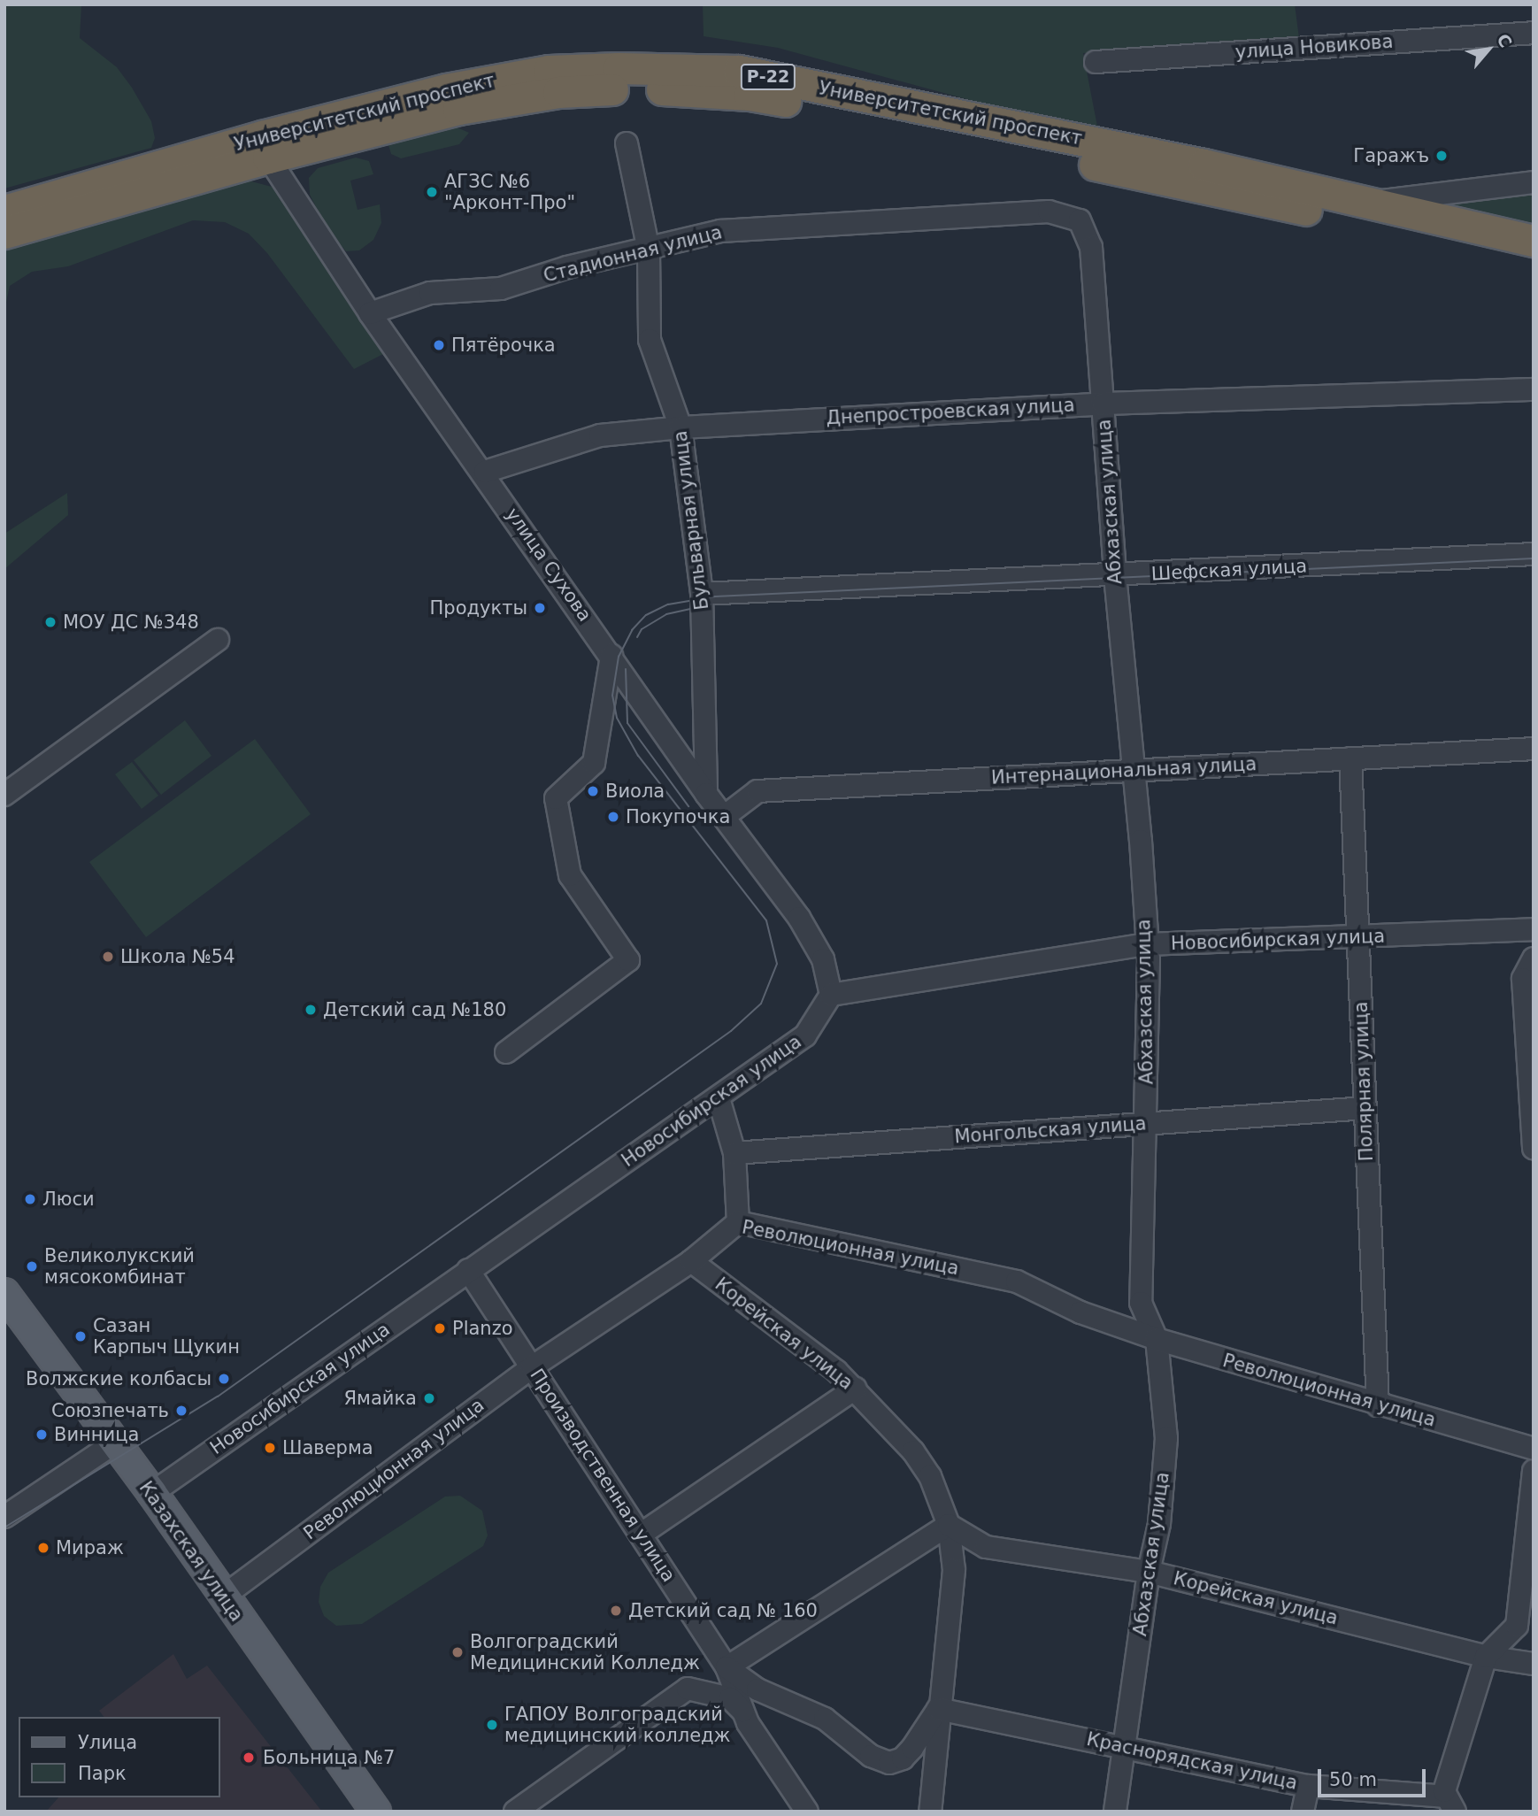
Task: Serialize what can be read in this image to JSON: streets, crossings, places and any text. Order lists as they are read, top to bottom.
{
  "streets": {
    "highway": ["Р-22", "Университетский проспект"],
    "main road": ["Казахская улица"],
    "street": [
      "улица Новикова",
      "Стадионная улица",
      "Днепростроевская улица",
      "Абхазская улица",
      "Бульварная улица",
      "улица Сухова",
      "Шефская улица",
      "Интернациональная улица",
      "Новосибирская улица",
      "Полярная улица",
      "Монгольская улица",
      "Революционная улица",
      "Корейская улица",
      "Производственная улица",
      "Краснорядская улица"
    ]
  },
  "crossings": [
    ["Университетский проспект", "улица Сухова"],
    ["Стадионная улица", "Абхазская улица"],
    ["Стадионная улица", "Бульварная улица"],
    ["Стадионная улица", "улица Сухова"],
    ["Днепростроевская улица", "Абхазская улица"],
    ["Днепростроевская улица", "Бульварная улица"],
    ["Днепростроевская улица", "улица Сухова"],
    ["Абхазская улица", "Шефская улица"],
    ["Абхазская улица", "Интернациональная улица"],
    ["Абхазская улица", "Новосибирская улица"],
    ["Абхазская улица", "Монгольская улица"],
    ["Абхазская улица", "Революционная улица"],
    ["Абхазская улица", "Корейская улица"],
    ["Абхазская улица", "Краснорядская улица"],
    ["Бульварная улица", "улица Сухова"],
    ["Бульварная улица", "Шефская улица"],
    ["улица Сухова", "Интернациональная улица"],
    ["улица Сухова", "Новосибирская улица"],
    ["Интернациональная улица", "Полярная улица"],
    ["Новосибирская улица", "Полярная улица"],
    ["Новосибирская улица", "Производственная улица"],
    ["Новосибирская улица", "Казахская улица"],
    ["Полярная улица", "Монгольская улица"],
    ["Полярная улица", "Революционная улица"],
    ["Революционная улица", "Корейская улица"],
    ["Революционная улица", "Производственная улица"],
    ["Революционная улица", "Казахская улица"]
  ],
  "places": [
    "Гаражъ",
    "АГЗС №6 \"Арконт-Про\"",
    "Пятёрочка",
    "Продукты",
    "МОУ ДС №348",
    "Виола",
    "Покупочка",
    "Школа №54",
    "Детский сад №180",
    "Люси",
    "Великолукский мясокомбинат",
    "Planzo",
    "Сазан Карпыч Щукин",
    "Волжские колбасы",
    "Ямайка",
    "Союзпечать",
    "Винница",
    "Шаверма",
    "Мираж",
    "Детский сад № 160",
    "Волгоградский Медицинский Колледж",
    "ГАПОУ Волгоградский медицинский колледж",
    "Больница №7"
  ],
  "legend": ["Улица", "Парк"],
  "scale_bar": "50 m",
  "north": "top right"
}
